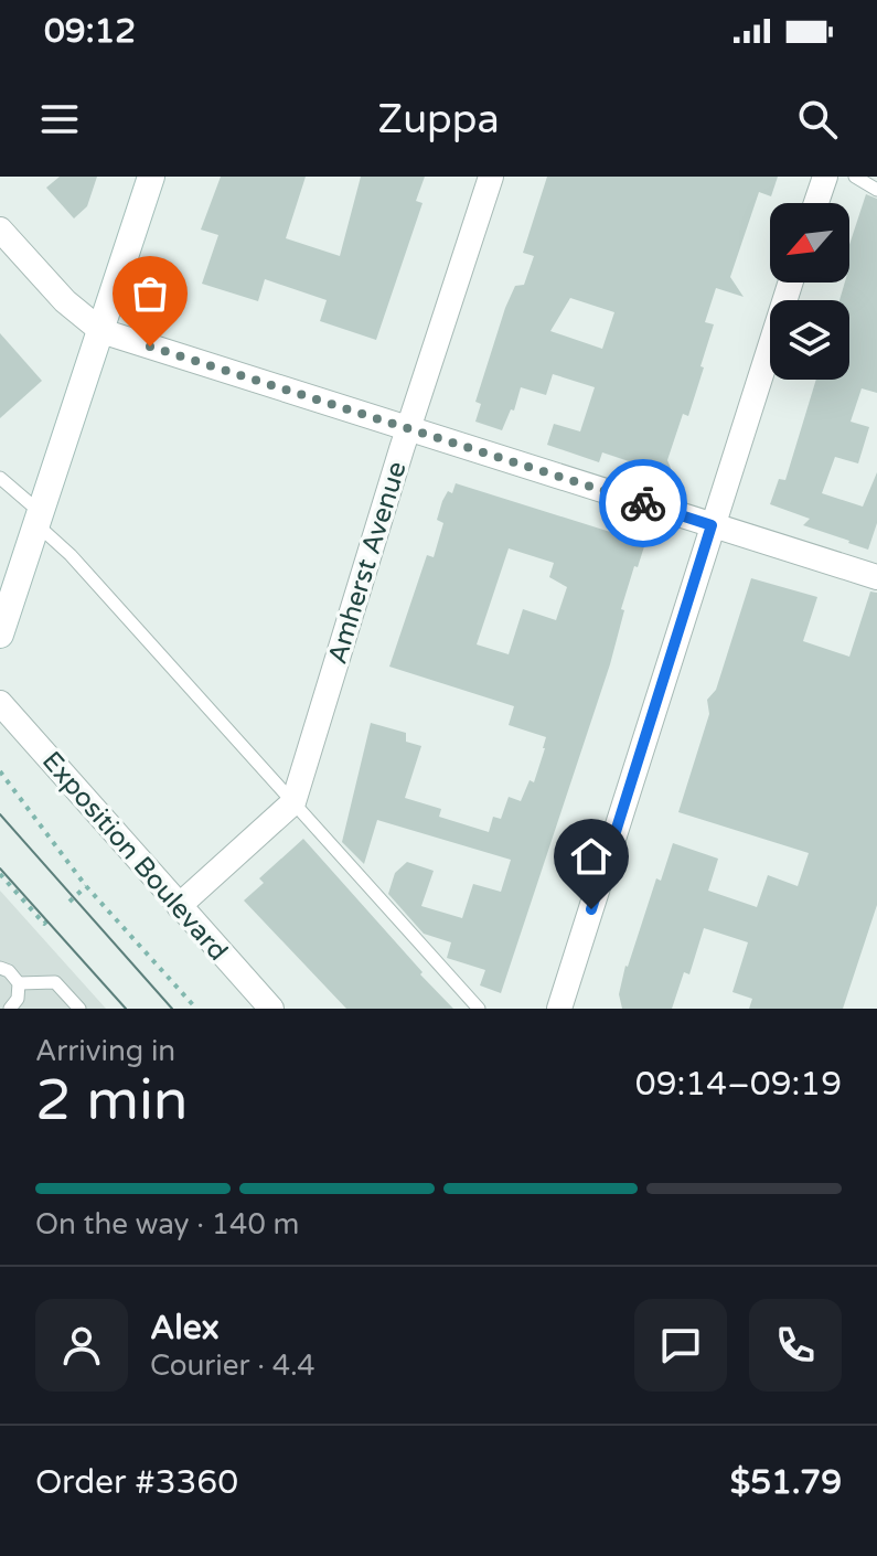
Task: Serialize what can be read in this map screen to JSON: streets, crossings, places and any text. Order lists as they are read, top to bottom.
{
  "streets": {
    "street": ["Amherst Avenue", "Exposition Boulevard"]
  },
  "north": "bottom left",
  "page": {
    "status": "09:12",
    "header": "Zuppa",
    "heading": ["2 min", "Arriving in", "09:14–09:19"],
    "panel": [
      "Alex",
      "Courier · 4.4",
      "Order #3360",
      "$51.79"
    ],
    "bar": "On the way · 140 m"
  }
}
